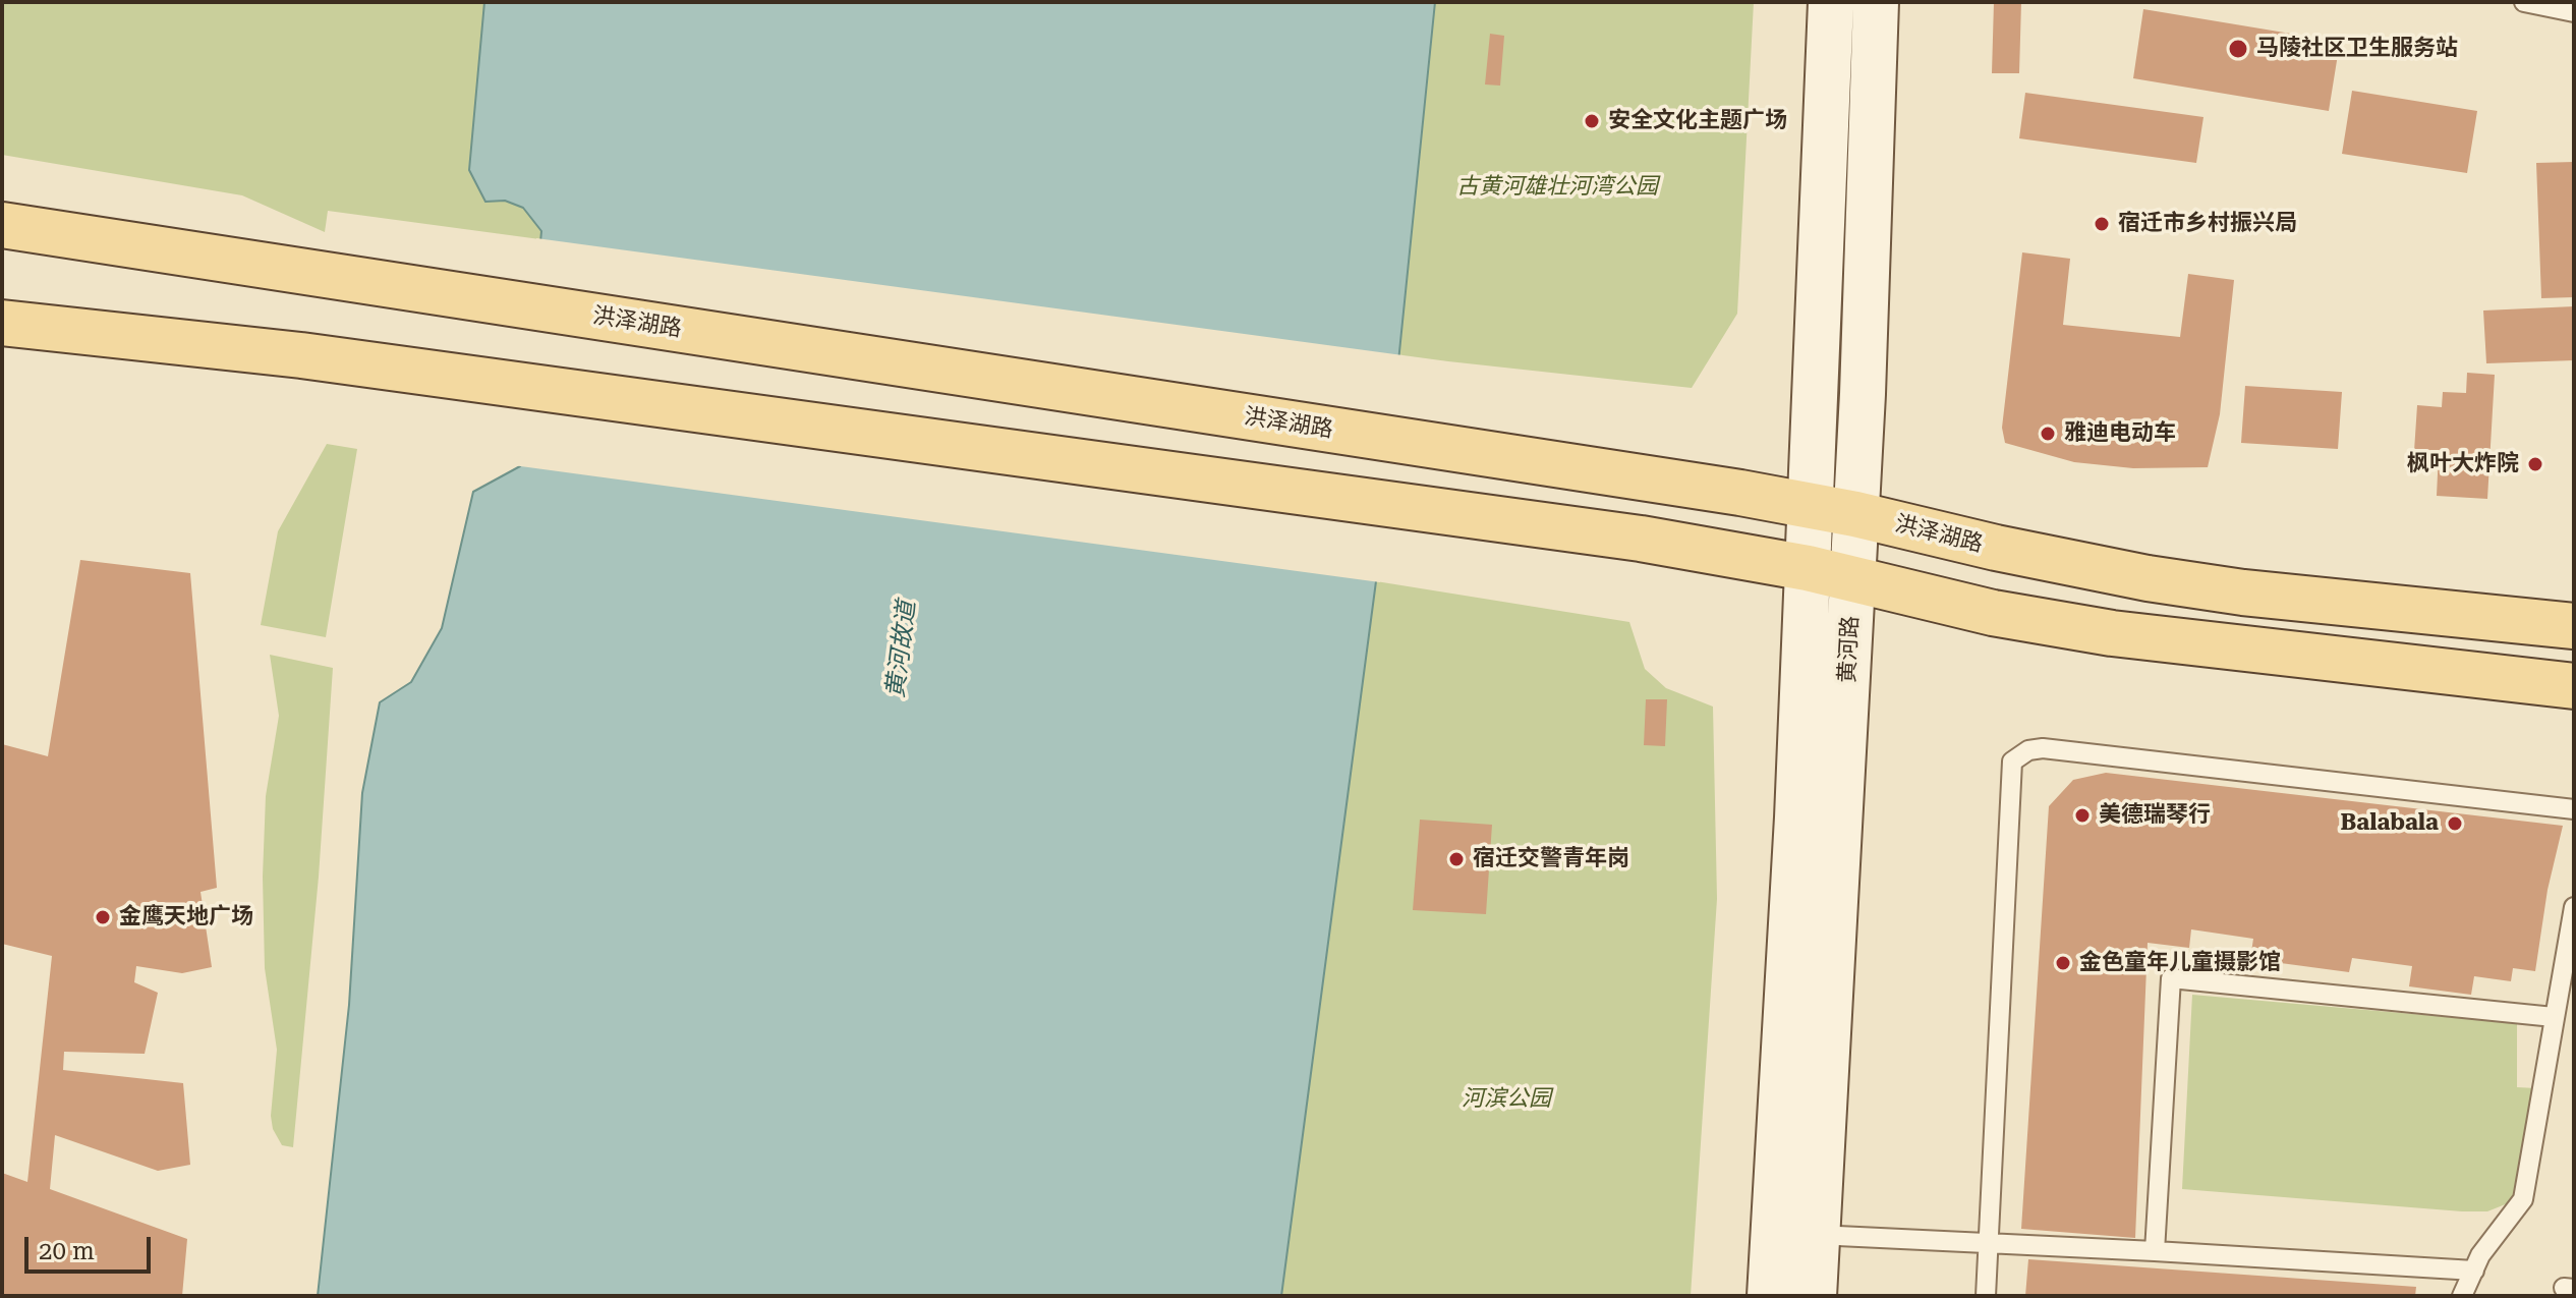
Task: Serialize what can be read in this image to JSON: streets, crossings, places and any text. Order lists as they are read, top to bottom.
{
  "streets": {
    "main road": ["洪泽湖路", "黄河路"]
  },
  "crossings": [
    ["洪泽湖路", "黄河路"]
  ],
  "water": ["黄河故道"],
  "parks": ["古黄河雄壮河湾公园", "河滨公园"],
  "places": [
    "马陵社区卫生服务站",
    "安全文化主题广场",
    "宿迁市乡村振兴局",
    "雅迪电动车",
    "枫叶大炸院",
    "美德瑞琴行",
    "Balabala",
    "宿迁交警青年岗",
    "金鹰天地广场",
    "金色童年儿童摄影馆"
  ],
  "scale_bar": "20 m"
}
